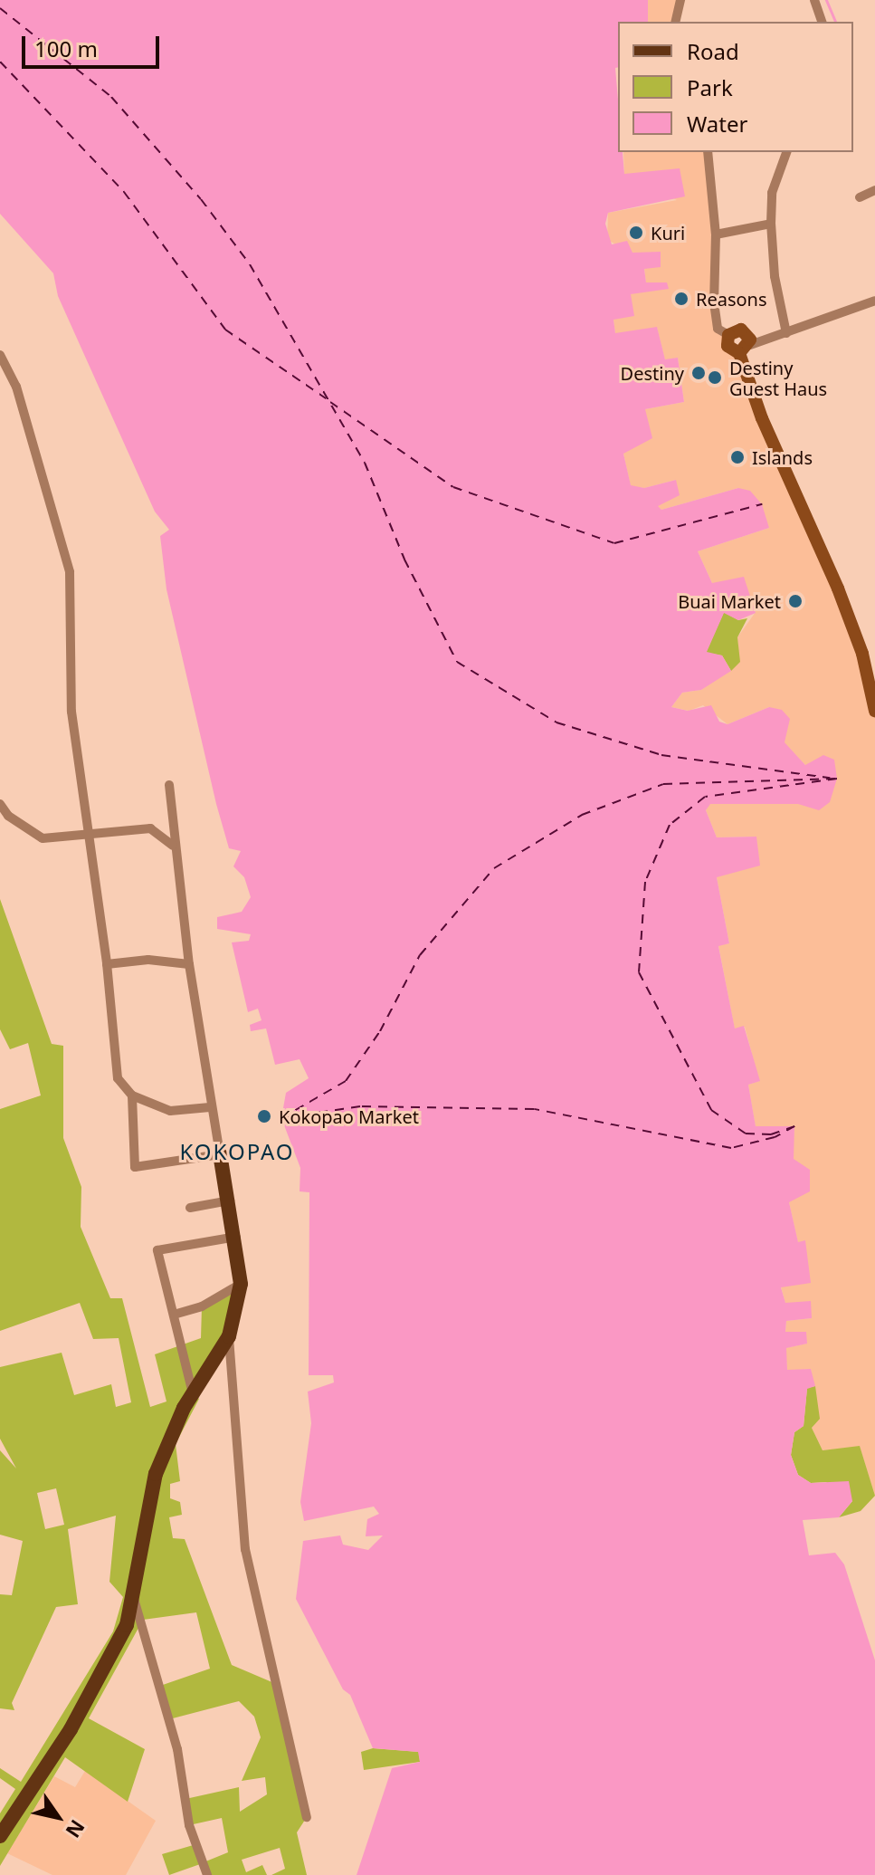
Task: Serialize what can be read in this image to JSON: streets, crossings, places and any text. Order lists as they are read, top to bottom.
{
  "districts": ["KOKOPAO"],
  "places": [
    "Kuri",
    "Reasons",
    "Destiny",
    "Destiny Guest Haus",
    "Islands",
    "Buai Market",
    "Kokopao Market"
  ],
  "legend": ["Road", "Park", "Water"],
  "scale_bar": "100 m",
  "north": "bottom right"
}
